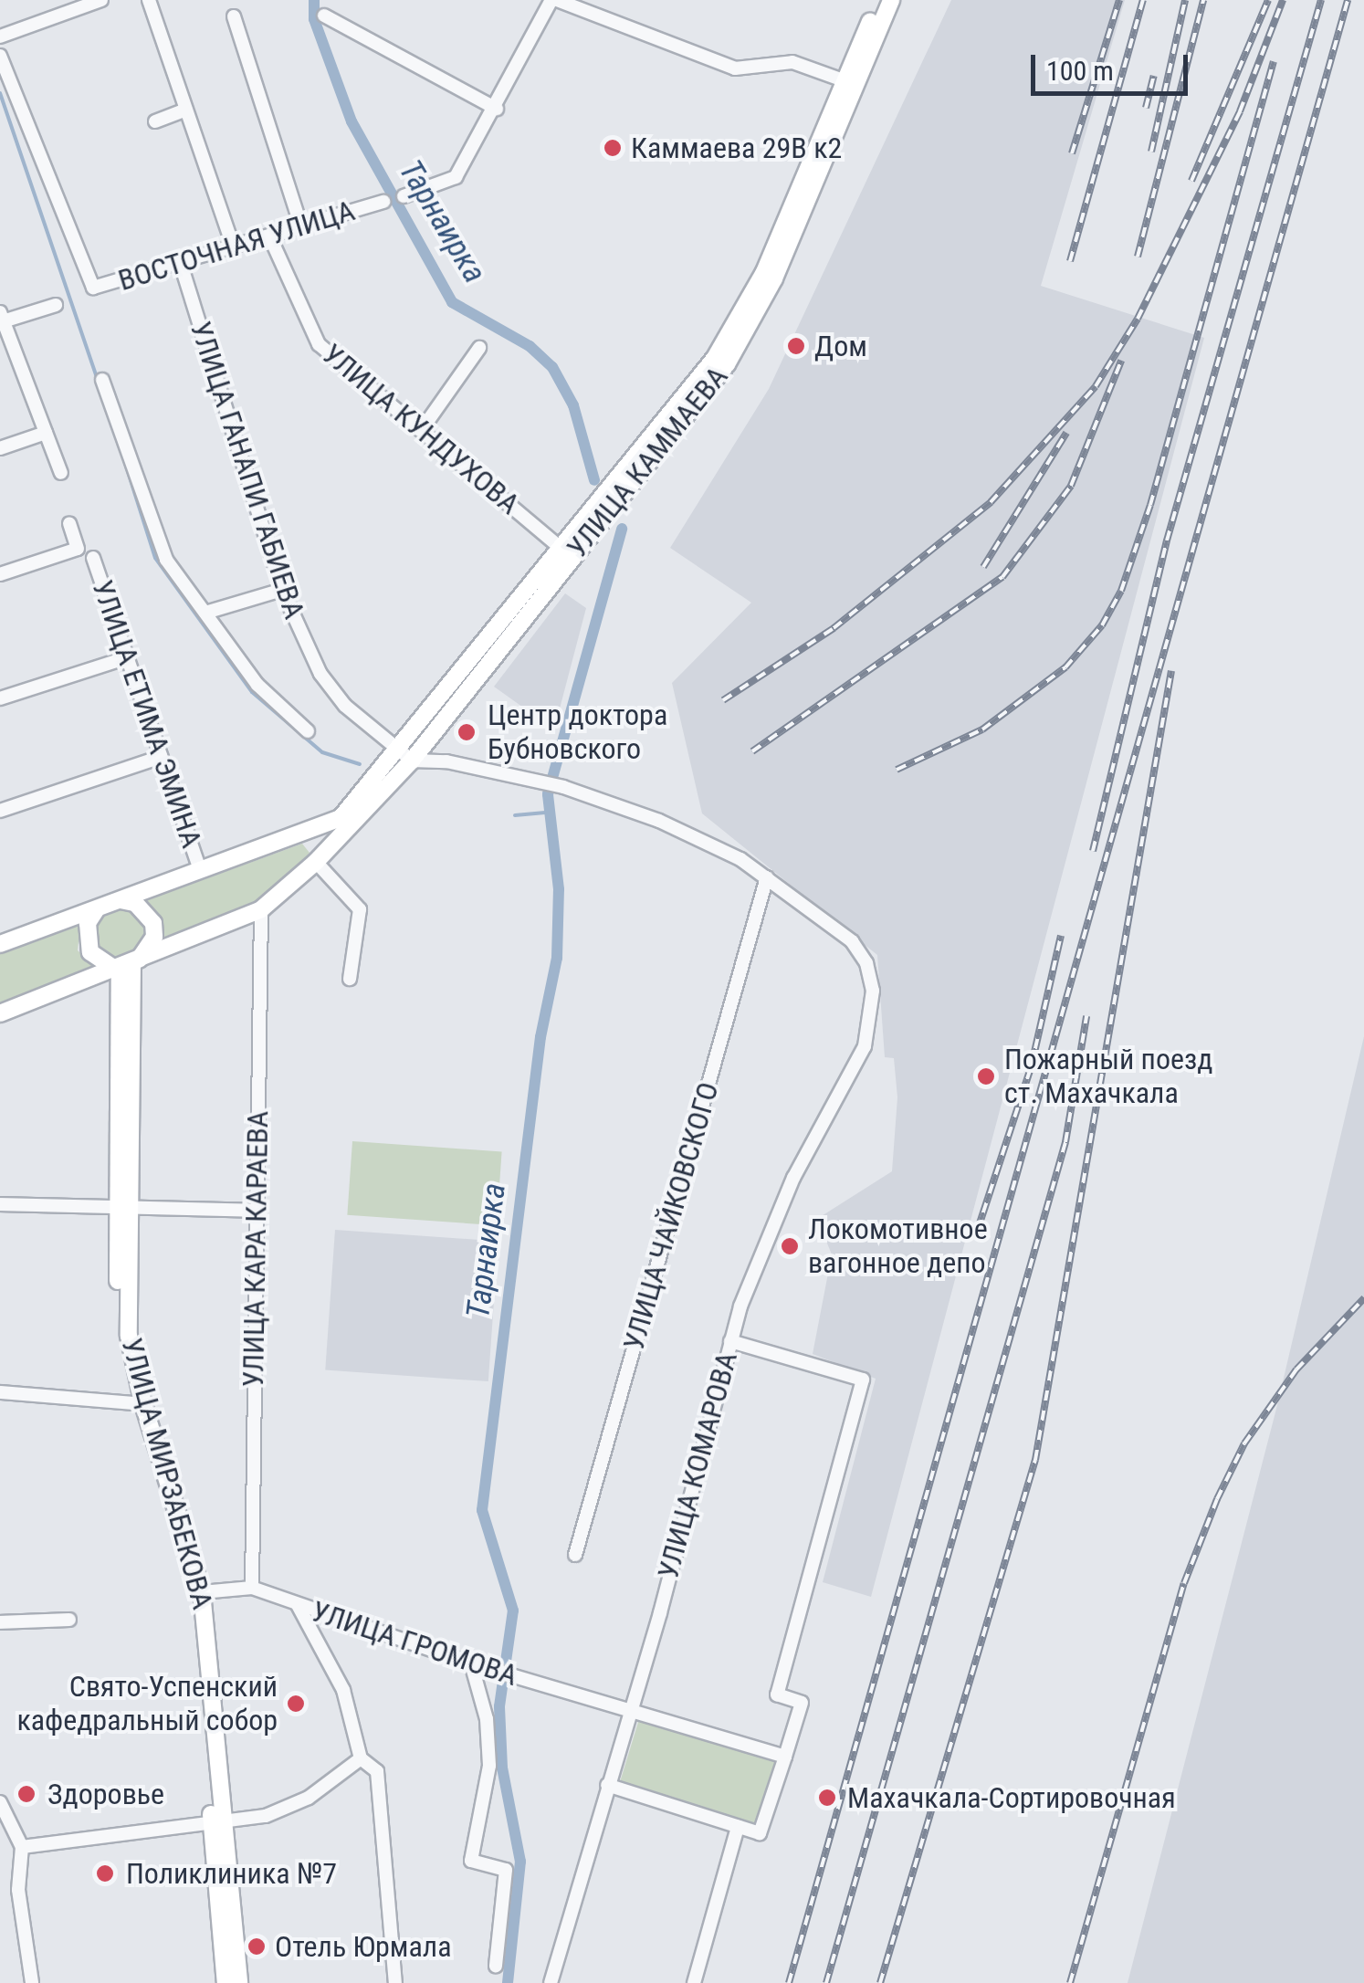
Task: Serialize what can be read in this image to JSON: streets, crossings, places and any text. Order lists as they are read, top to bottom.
{
  "streets": {
    "main road": ["УЛИЦА КАММАЕВА", "УЛИЦА МИРЗАБЕКОВА"],
    "street": [
      "ВОСТОЧНАЯ УЛИЦА",
      "УЛИЦА КУНДУХОВА",
      "УЛИЦА ГАНАПИ ГАБИЕВА",
      "УЛИЦА ЕТИМА ЭМИНА",
      "УЛИЦА ЧАЙКОВСКОГО",
      "УЛИЦА КАРА КАРАЕВА",
      "УЛИЦА КОМАРОВА",
      "УЛИЦА ГРОМОВА"
    ]
  },
  "crossings": [
    ["ВОСТОЧНАЯ УЛИЦА", "УЛИЦА КУНДУХОВА"],
    ["ВОСТОЧНАЯ УЛИЦА", "УЛИЦА ГАНАПИ ГАБИЕВА"],
    ["УЛИЦА КУНДУХОВА", "УЛИЦА КАММАЕВА"],
    ["УЛИЦА КАММАЕВА", "УЛИЦА ГАНАПИ ГАБИЕВА"],
    ["УЛИЦА КАММАЕВА", "УЛИЦА КАРА КАРАЕВА"],
    ["УЛИЦА КАММАЕВА", "УЛИЦА МИРЗАБЕКОВА"],
    ["УЛИЦА ЧАЙКОВСКОГО", "УЛИЦА КОМАРОВА"],
    ["УЛИЦА КАРА КАРАЕВА", "УЛИЦА ГРОМОВА"],
    ["УЛИЦА КОМАРОВА", "УЛИЦА ГРОМОВА"],
    ["УЛИЦА МИРЗАБЕКОВА", "УЛИЦА ГРОМОВА"]
  ],
  "water": ["Тарнаирка"],
  "places": [
    "Каммаева 29В к2",
    "Дом",
    "Центр доктора Бубновского",
    "Пожарный поезд ст. Махачкала",
    "Локомотивное вагонное депо",
    "Свято-Успенский кафедральный собор",
    "Здоровье",
    "Махачкала-Сортировочная",
    "Поликлиника №7",
    "Отель Юрмала"
  ],
  "scale_bar": "100 m"
}
